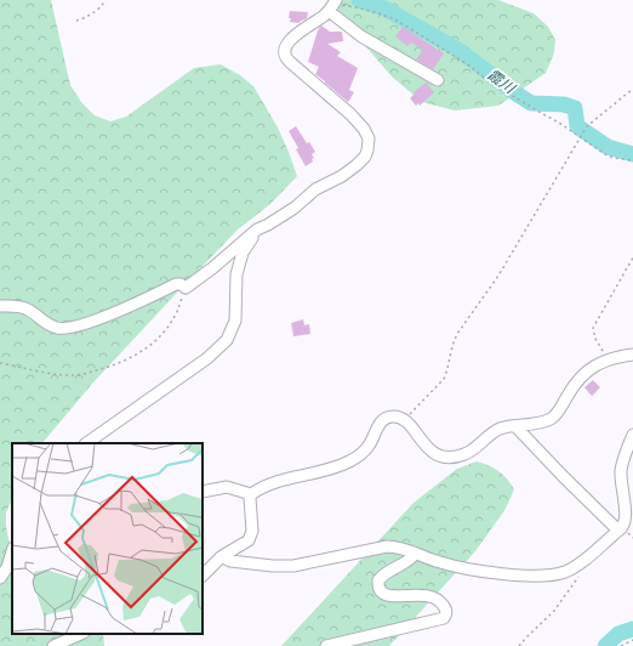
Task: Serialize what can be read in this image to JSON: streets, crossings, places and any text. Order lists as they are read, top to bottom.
{
  "water": ["霞川"]
}
